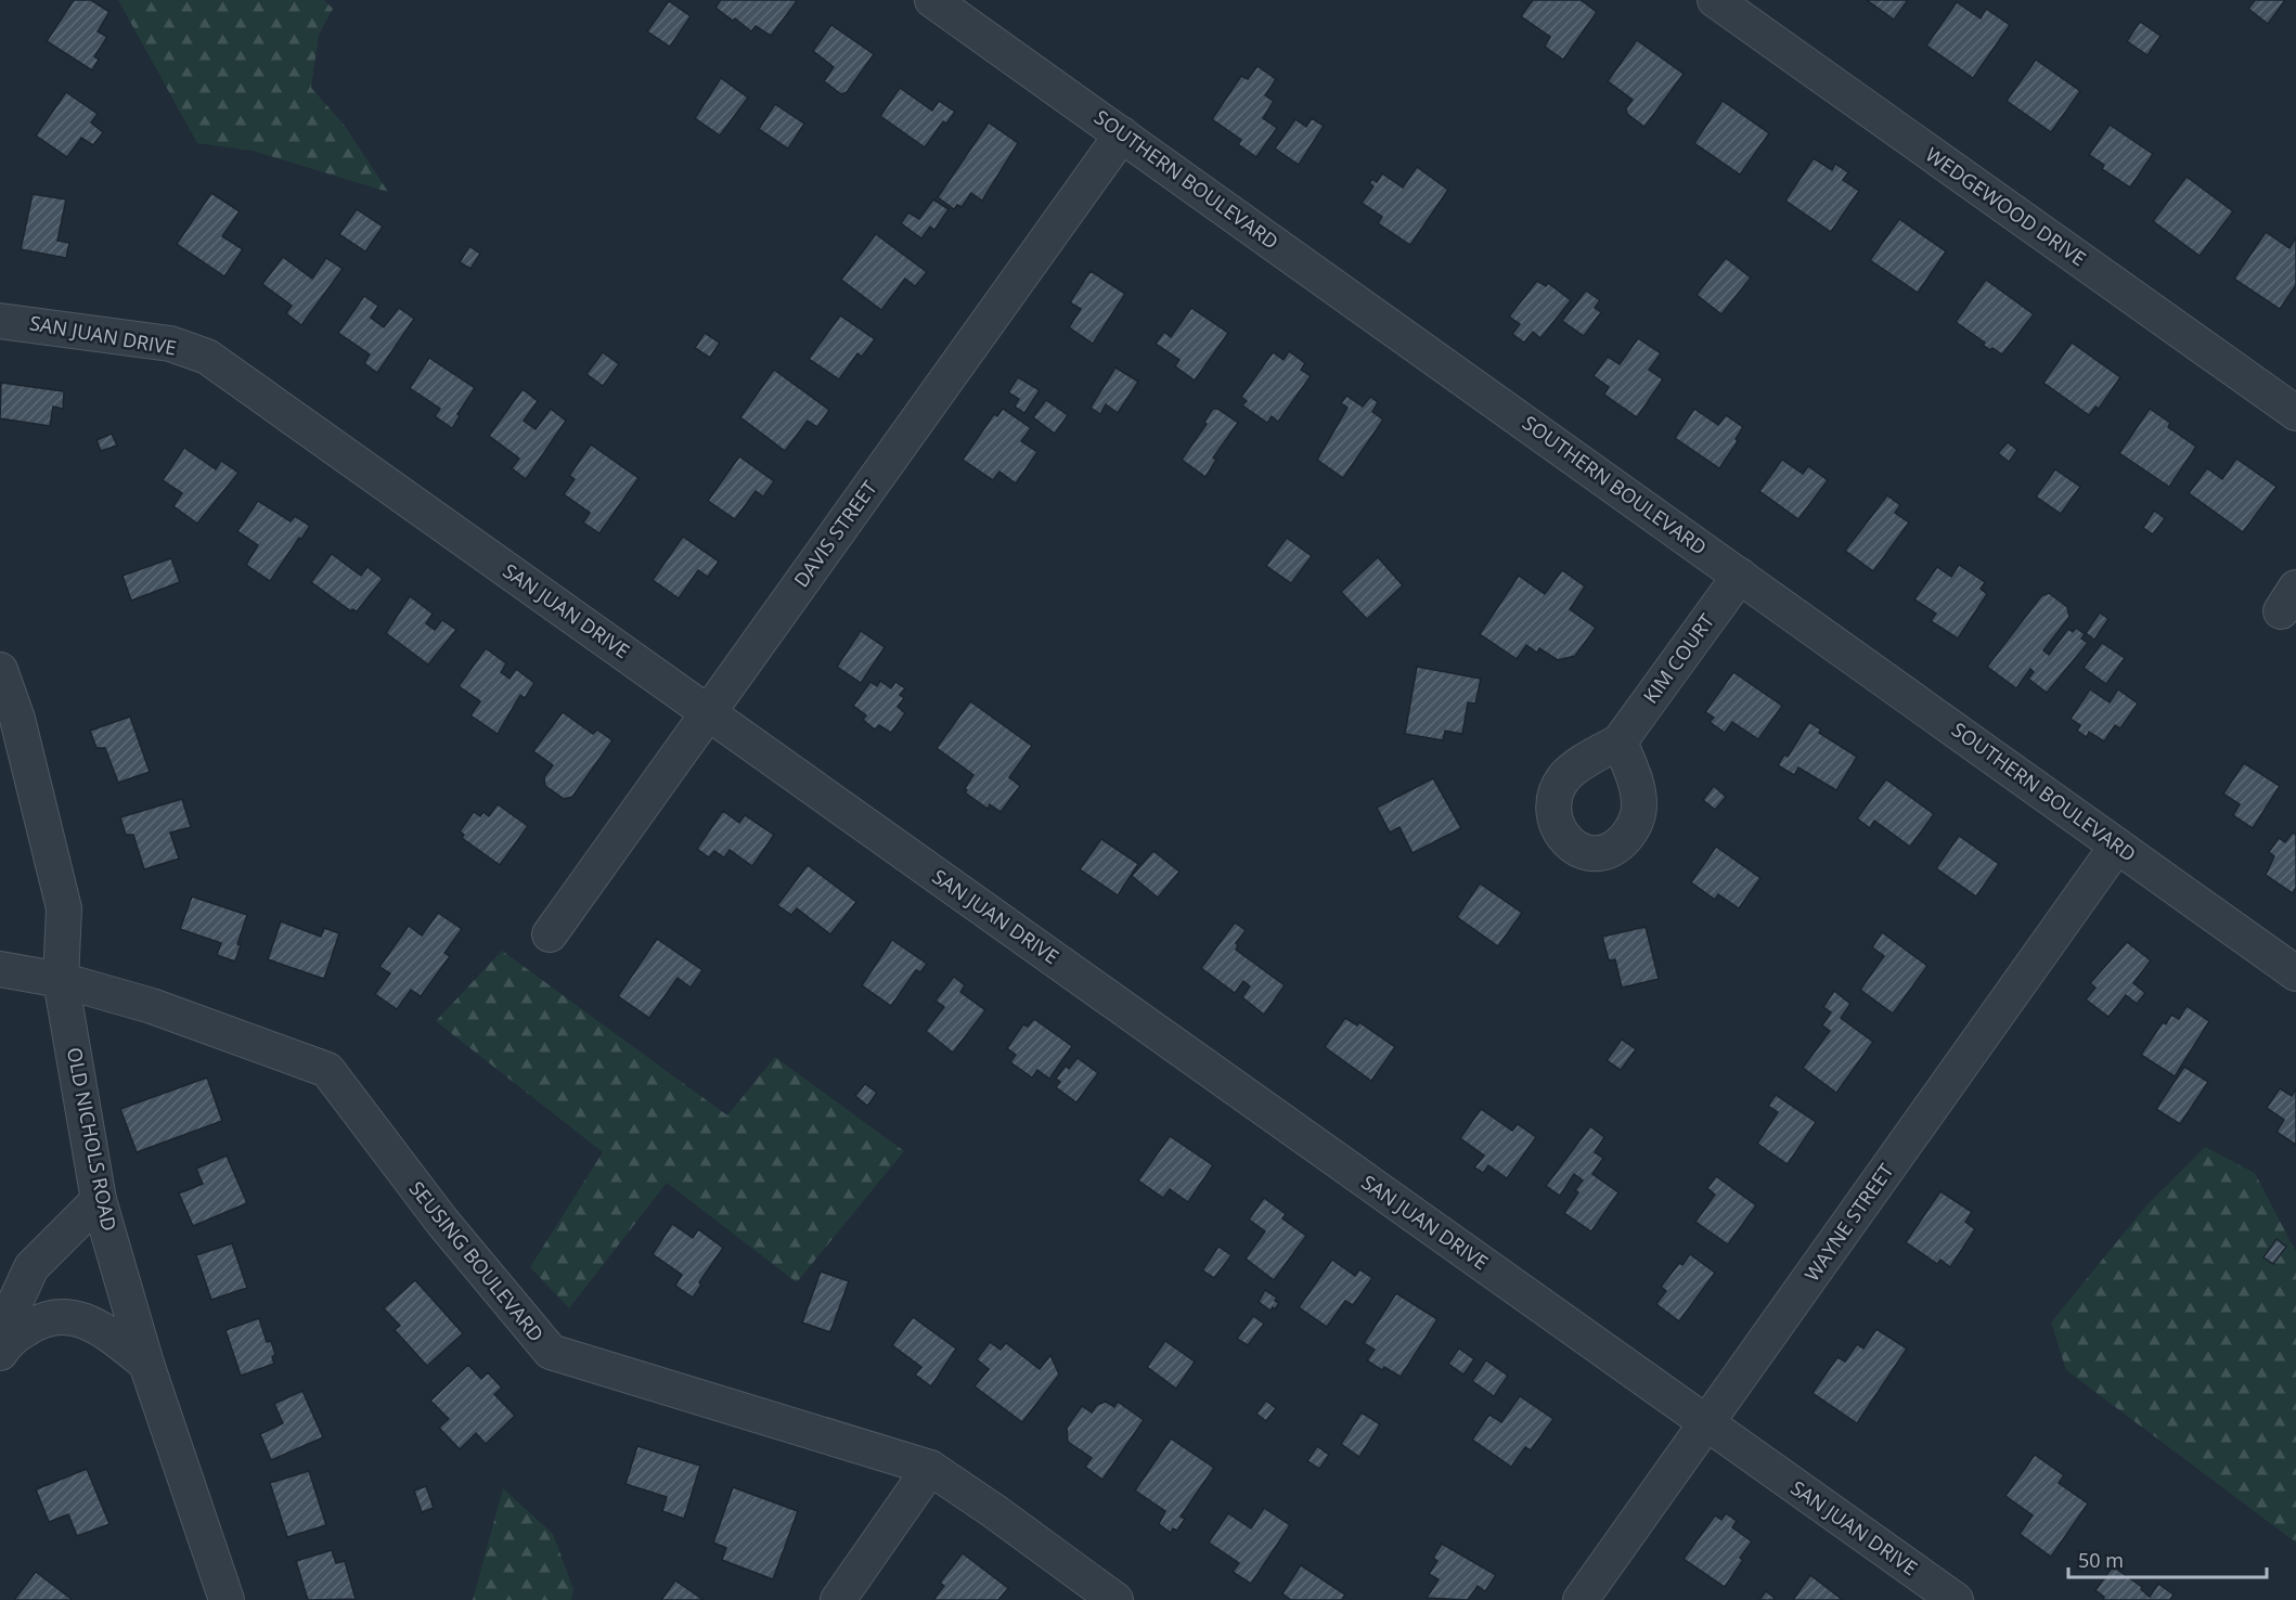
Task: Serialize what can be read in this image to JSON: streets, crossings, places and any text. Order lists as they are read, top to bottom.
{
  "streets": {
    "street": [
      "SOUTHERN BOULEVARD",
      "WEDGEWOOD DRIVE",
      "SAN JUAN DRIVE",
      "DAVIS STREET",
      "KIM COURT",
      "OLD NICHOLS ROAD",
      "WAYNE STREET",
      "SEUSING BOULEVARD"
    ]
  },
  "crossings": [
    ["SOUTHERN BOULEVARD", "DAVIS STREET"],
    ["SOUTHERN BOULEVARD", "KIM COURT"],
    ["SOUTHERN BOULEVARD", "WAYNE STREET"],
    ["SAN JUAN DRIVE", "DAVIS STREET"],
    ["SAN JUAN DRIVE", "WAYNE STREET"],
    ["OLD NICHOLS ROAD", "SEUSING BOULEVARD"]
  ],
  "scale_bar": "50 m"
}
